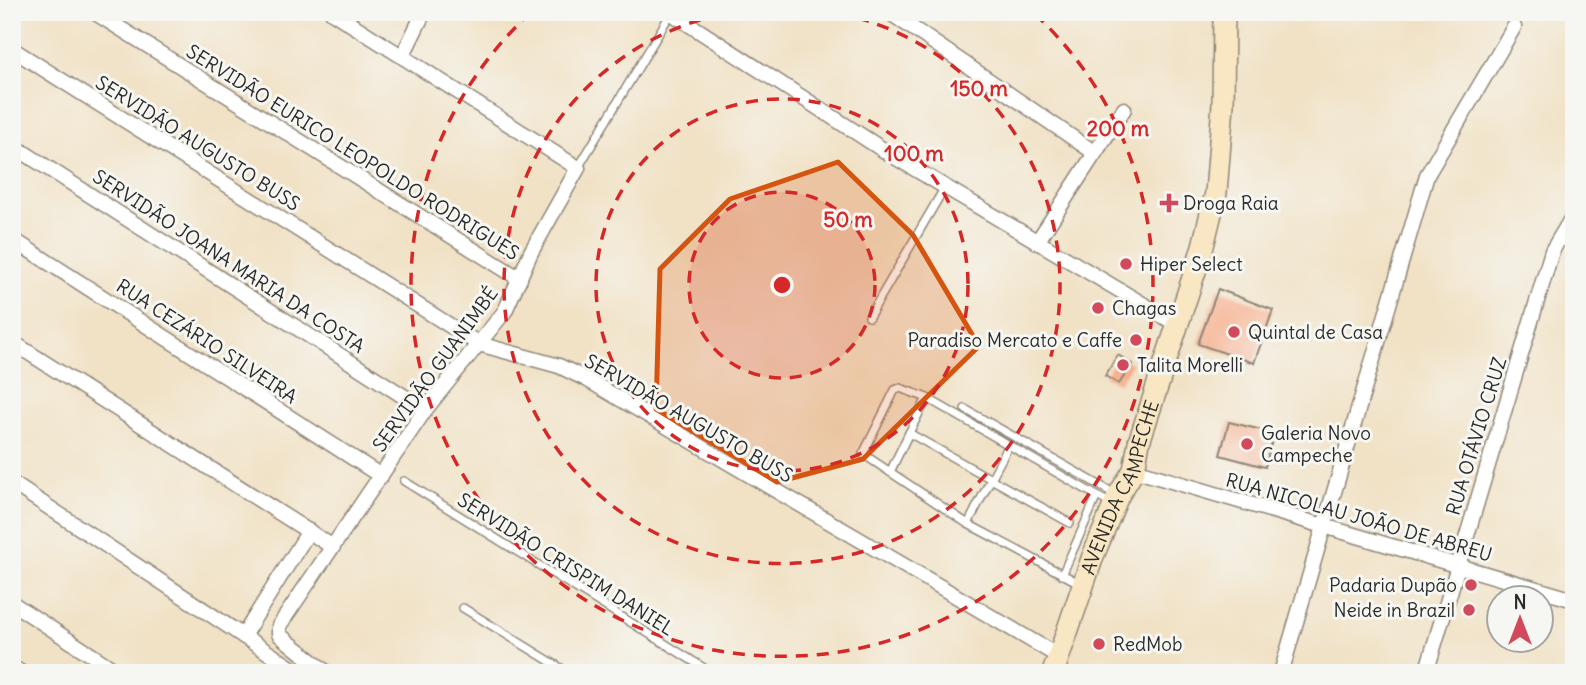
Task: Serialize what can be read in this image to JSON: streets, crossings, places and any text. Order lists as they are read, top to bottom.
{
  "streets": {
    "main road": ["AVENIDA CAMPECHE"],
    "street": [
      "SERVIDÃO AUGUSTO BUSS",
      "SERVIDÃO EURICO LEOPOLDO RODRIGUES",
      "SERVIDÃO JOANA MARIA DA COSTA",
      "RUA CEZÁRIO SILVEIRA",
      "SERVIDÃO GUANIMBÉ",
      "RUA OTÁVIO CRUZ",
      "RUA NICOLAU JOÃO DE ABREU"
    ],
    "lane": ["SERVIDÃO CRISPIM DANIEL"]
  },
  "crossings": [
    ["SERVIDÃO AUGUSTO BUSS", "SERVIDÃO GUANIMBÉ"],
    ["SERVIDÃO AUGUSTO BUSS", "AVENIDA CAMPECHE"],
    ["SERVIDÃO EURICO LEOPOLDO RODRIGUES", "SERVIDÃO GUANIMBÉ"],
    ["SERVIDÃO JOANA MARIA DA COSTA", "SERVIDÃO GUANIMBÉ"],
    ["RUA CEZÁRIO SILVEIRA", "SERVIDÃO GUANIMBÉ"],
    ["RUA OTÁVIO CRUZ", "RUA NICOLAU JOÃO DE ABREU"],
    ["AVENIDA CAMPECHE", "RUA NICOLAU JOÃO DE ABREU"]
  ],
  "places": {
    "health": ["Droga Raia"],
    "other": [
      "Hiper Select",
      "Chagas",
      "Quintal de Casa",
      "Paradiso Mercato e Caffe",
      "Talita Morelli",
      "Galeria Novo Campeche",
      "Padaria Dupão",
      "Neide in Brazil",
      "RedMob"
    ]
  },
  "north": "top",
  "rings": [
    "150 m",
    "200 m",
    "100 m",
    "50 m"
  ]
}
